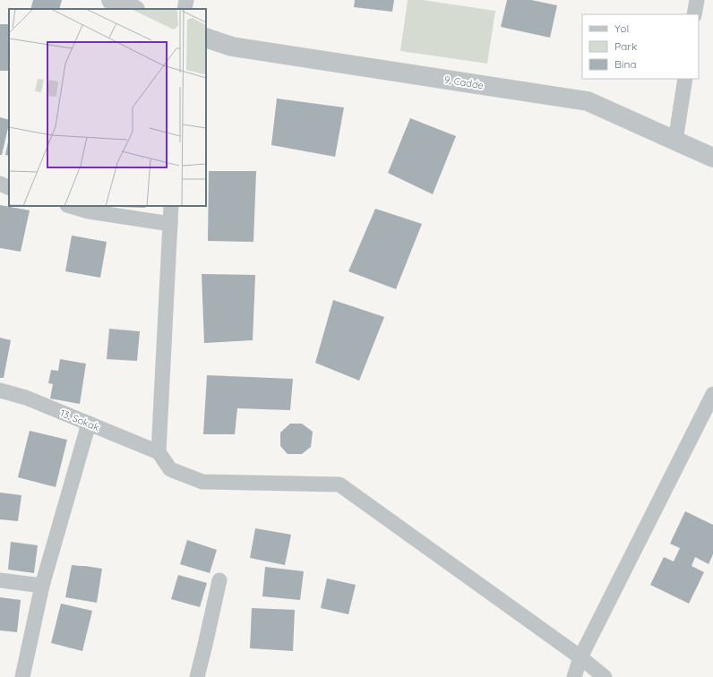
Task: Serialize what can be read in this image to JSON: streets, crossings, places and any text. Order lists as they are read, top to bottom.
{
  "streets": {
    "street": ["9. Cadde", "13. Sokak"]
  },
  "legend": ["Yol", "Park", "Bina"]
}
